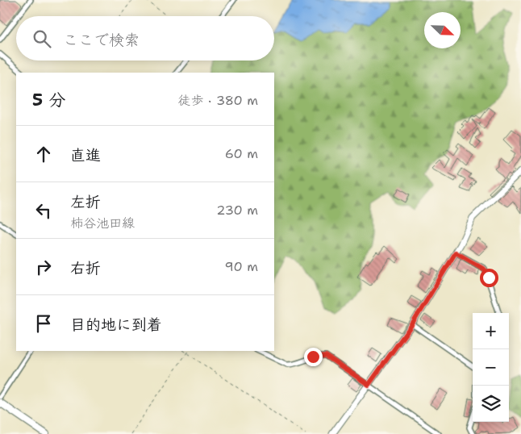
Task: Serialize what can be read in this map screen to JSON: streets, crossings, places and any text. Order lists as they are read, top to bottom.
{
  "north": "bottom right",
  "page": {
    "search": "ここで検索",
    "heading": ["5 分", "徒歩 · 380 m"],
    "list": [
      ["直進", "60 m"],
      ["左折", "柿谷池田線", "230 m"],
      ["右折", "90 m"],
      "目的地に到着"
    ],
    "map_buttons": ["+", "−"]
  }
}
